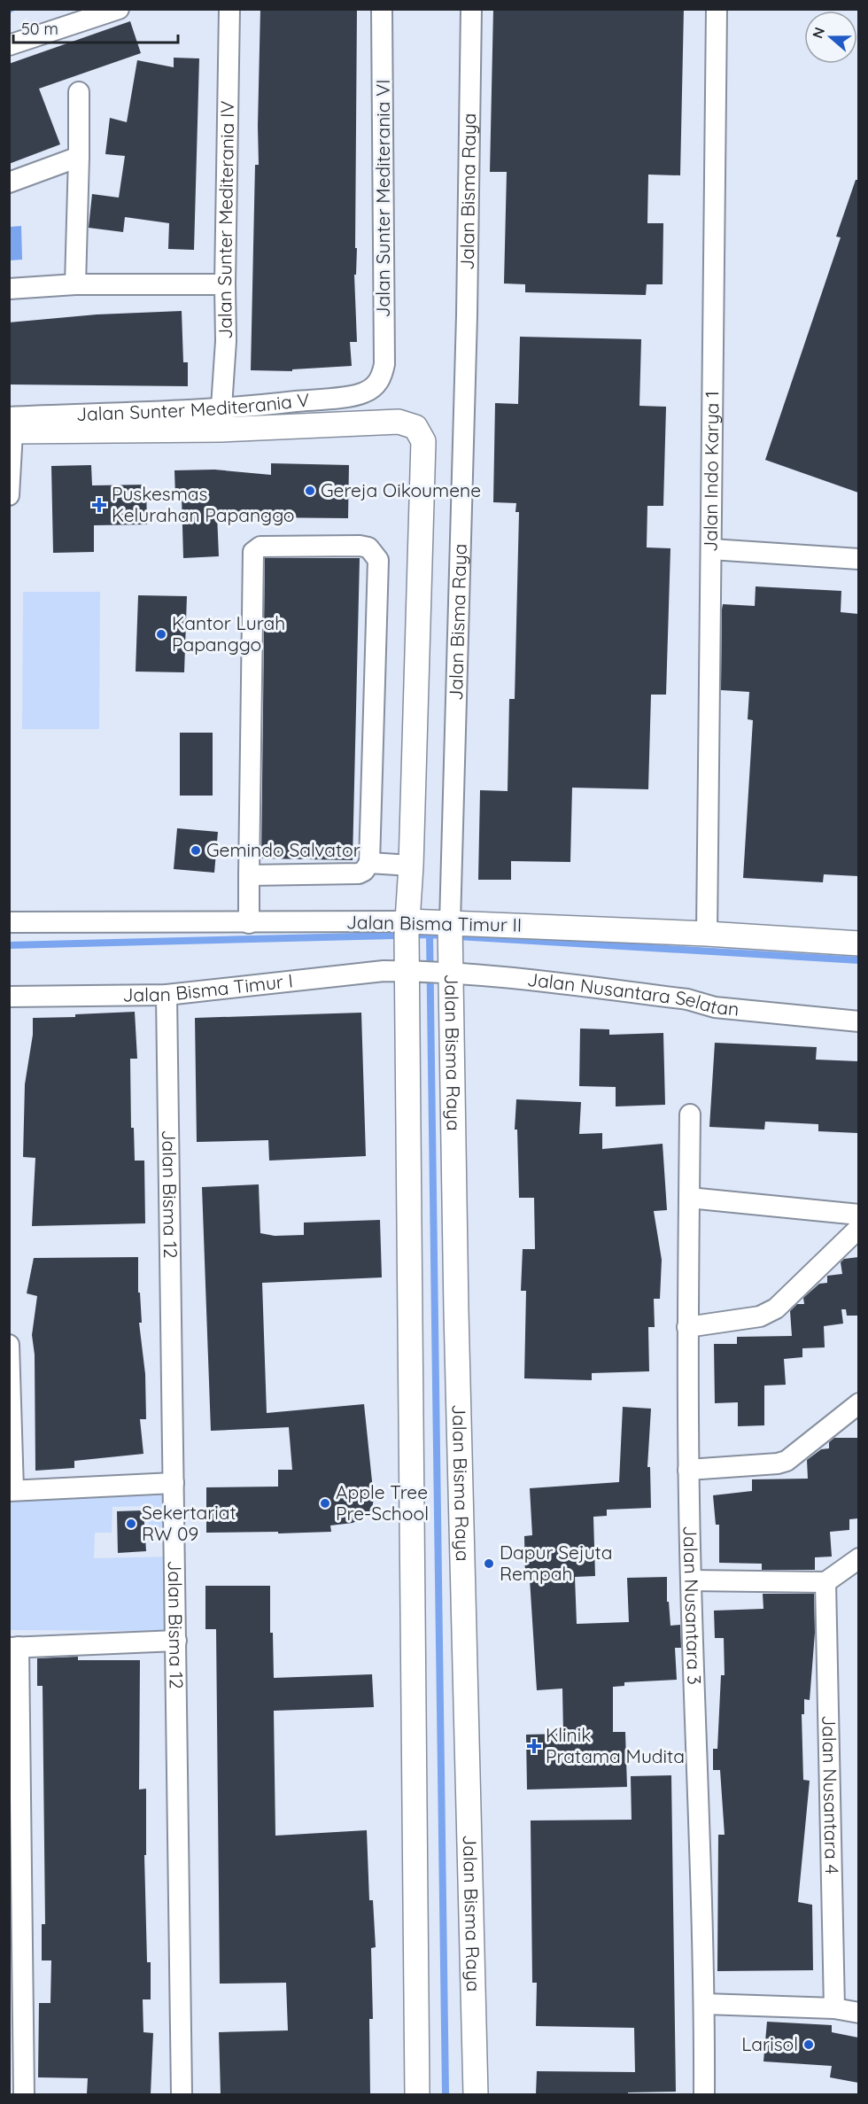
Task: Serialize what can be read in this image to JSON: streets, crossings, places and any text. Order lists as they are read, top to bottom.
{
  "streets": {
    "street": [
      "Jalan Bisma Raya",
      "Jalan Sunter Mediterania VI",
      "Jalan Sunter Mediterania IV",
      "Jalan Sunter Mediterania V",
      "Jalan Indo Karya 1",
      "Jalan Bisma Timur II",
      "Jalan Bisma Timur I",
      "Jalan Nusantara Selatan",
      "Jalan Bisma 12",
      "Jalan Nusantara 3",
      "Jalan Nusantara 4"
    ]
  },
  "crossings": [
    ["Jalan Bisma Raya", "Jalan Bisma Timur II"],
    ["Jalan Bisma Raya", "Jalan Nusantara Selatan"],
    ["Jalan Sunter Mediterania VI", "Jalan Sunter Mediterania V"],
    ["Jalan Sunter Mediterania IV", "Jalan Sunter Mediterania V"],
    ["Jalan Indo Karya 1", "Jalan Bisma Timur II"],
    ["Jalan Bisma Timur I", "Jalan Nusantara Selatan"],
    ["Jalan Bisma Timur I", "Jalan Bisma 12"]
  ],
  "places": {
    "other": [
      "Gereja Oikoumene",
      "Kantor Lurah Papanggo",
      "Gemindo Salvator",
      "Apple Tree Pre-School",
      "Sekertariat RW 09",
      "Dapur Sejuta Rempah",
      "Larisol"
    ],
    "health": ["Puskesmas Kelurahan Papanggo", "Klinik Pratama Mudita"]
  },
  "scale_bar": "50 m",
  "north": "left"
}
